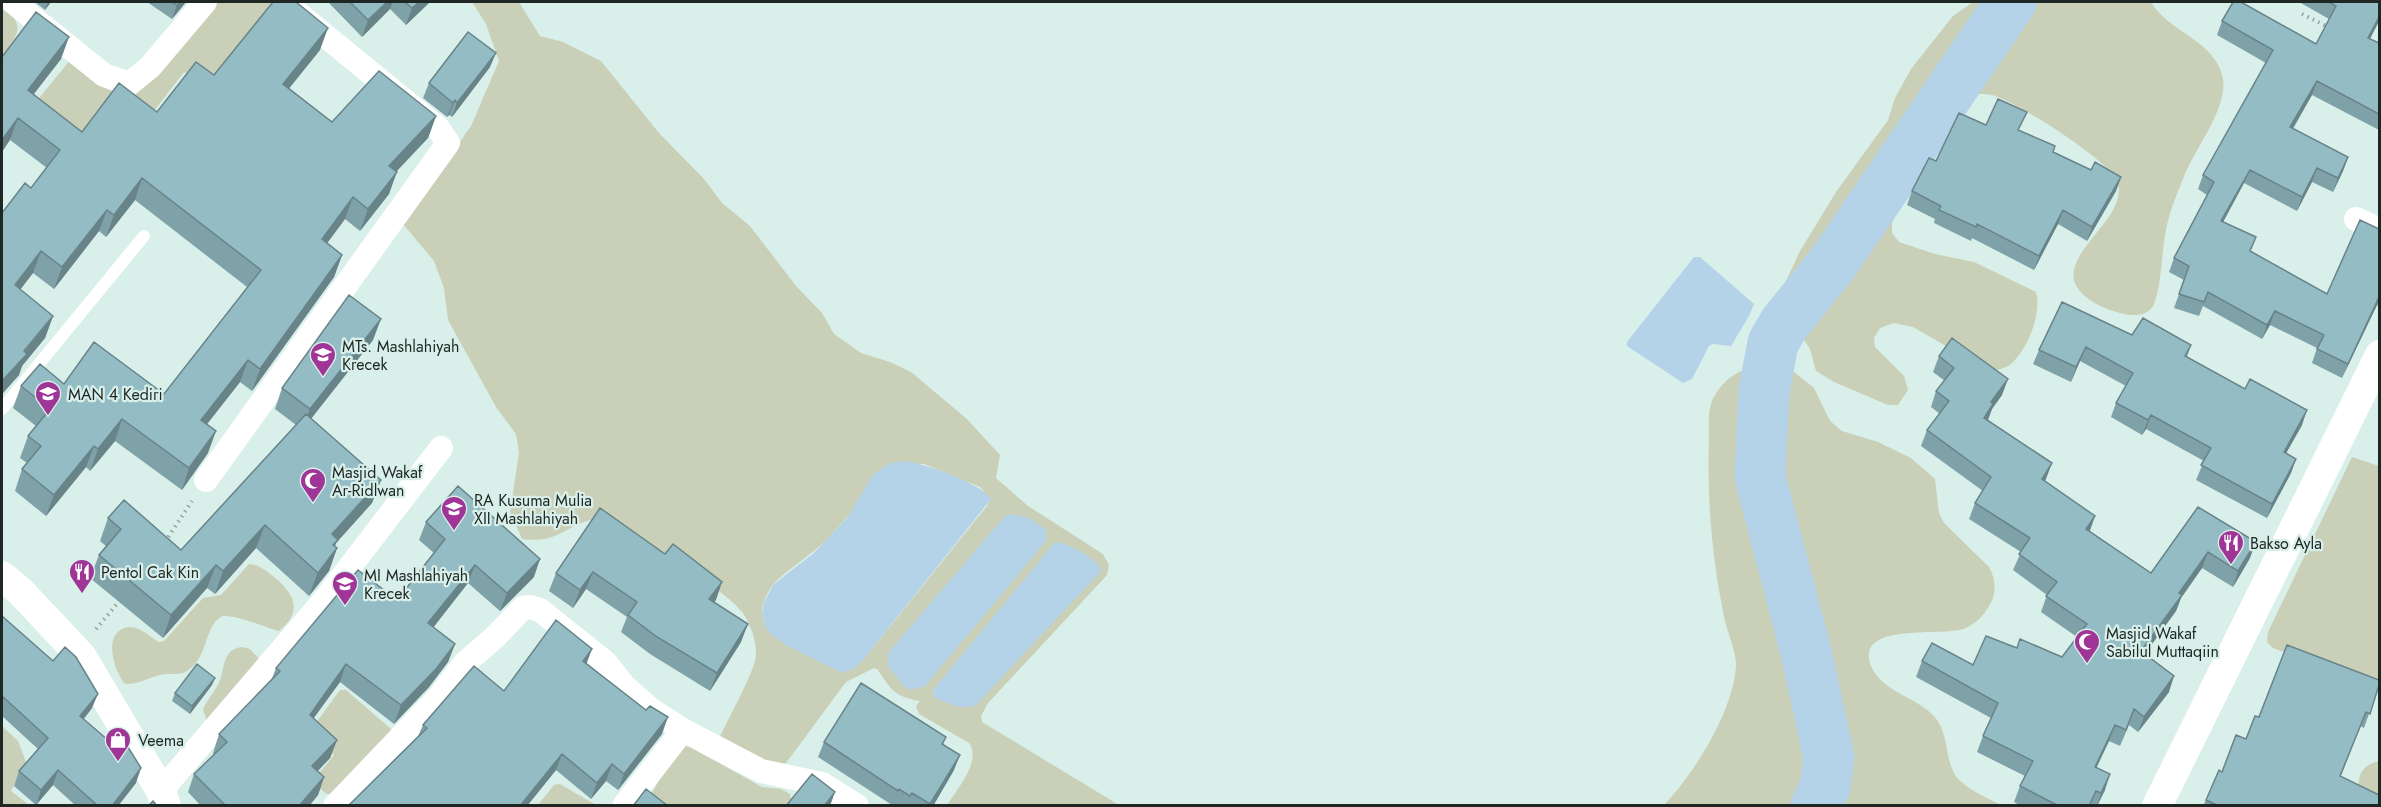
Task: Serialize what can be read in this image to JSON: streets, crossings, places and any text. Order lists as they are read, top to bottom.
{
  "places": {
    "school or university": [
      "MTs. Mashlahiyah Krecek",
      "MAN 4 Kediri",
      "RA Kusuma Mulia XII Mashlahiyah",
      "MI Mashlahiyah Krecek"
    ],
    "mosque": ["Masjid Wakaf Ar-Ridlwan", "Masjid Wakaf Sabilul Muttaqiin"],
    "restaurant": ["Bakso Ayla", "Pentol Cak Kin"],
    "shop": ["Veema"]
  }
}
